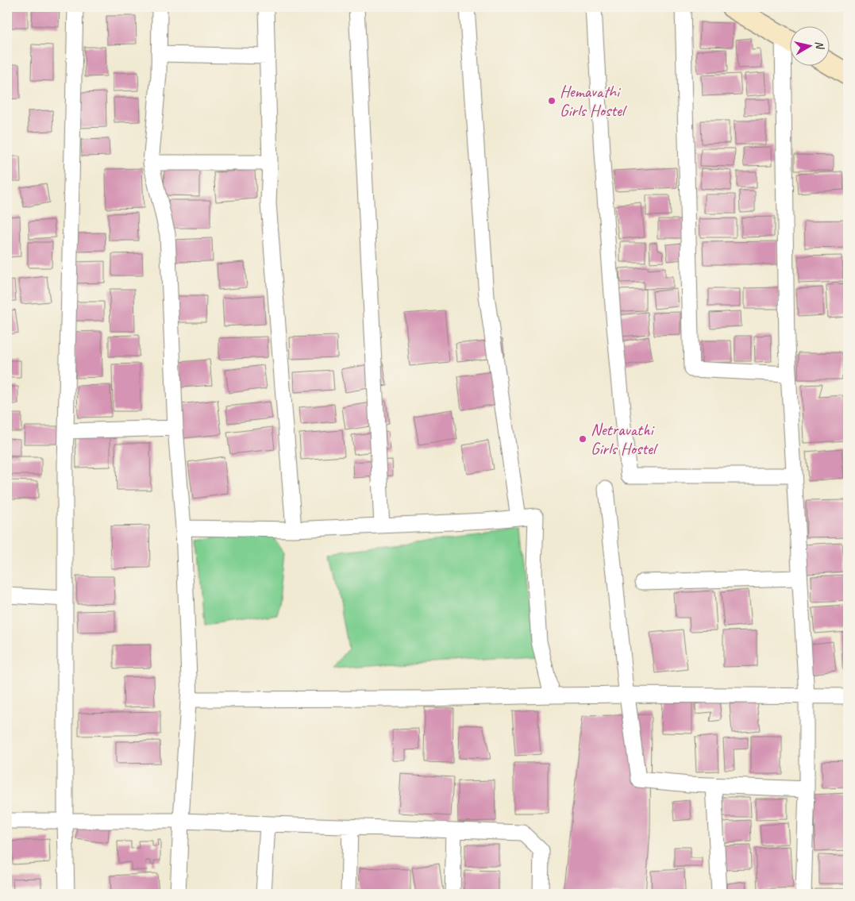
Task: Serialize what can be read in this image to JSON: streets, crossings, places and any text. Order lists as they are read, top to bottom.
{
  "places": ["Hemavathi Girls Hostel", "Netravathi Girls Hostel"],
  "north": "right"
}
